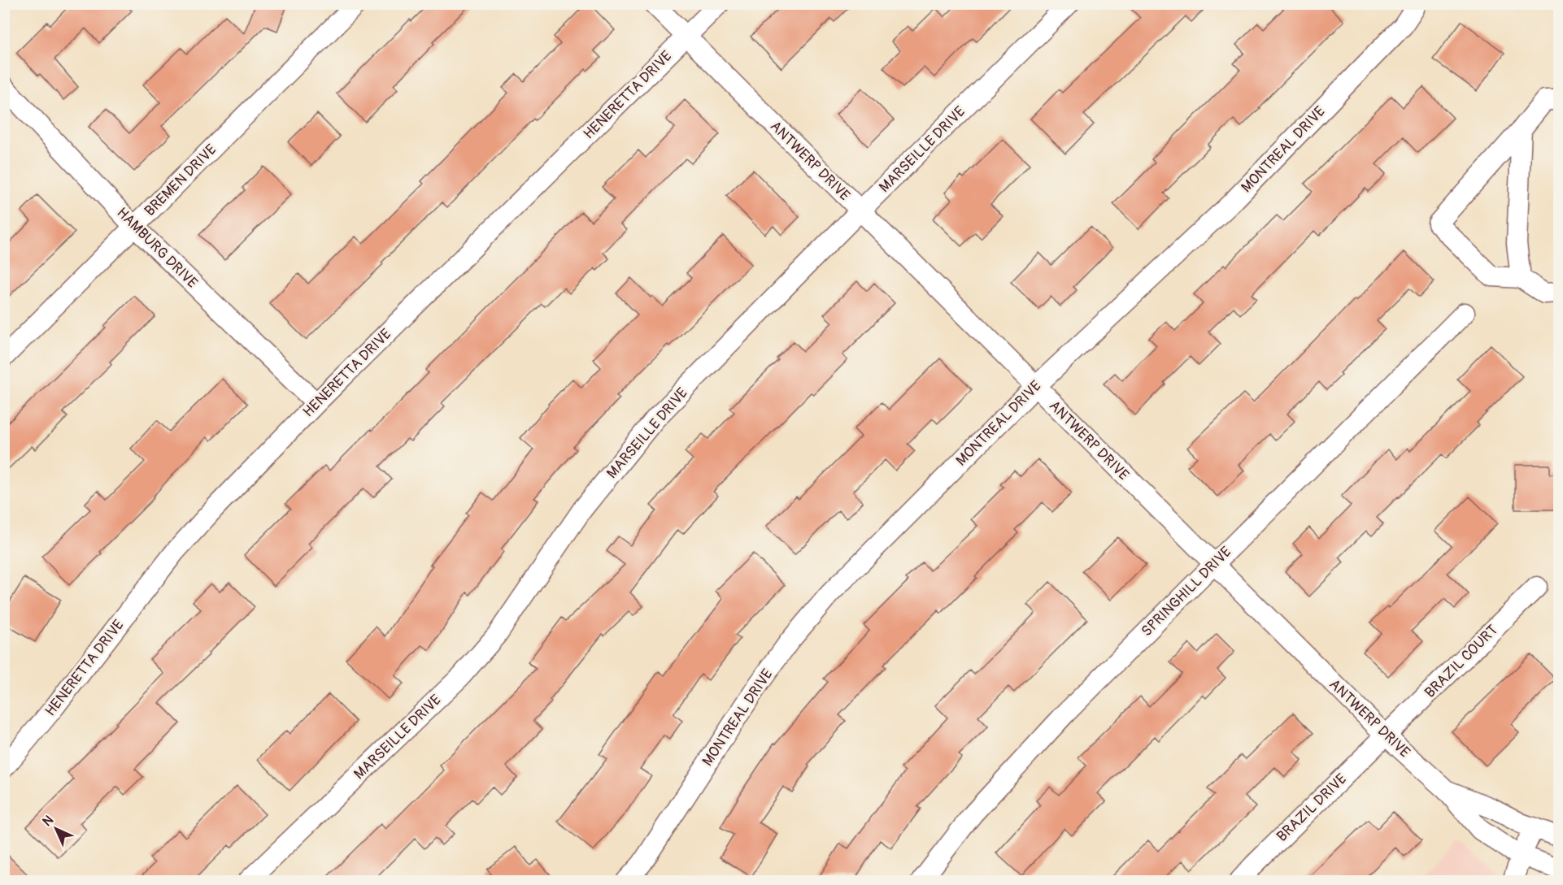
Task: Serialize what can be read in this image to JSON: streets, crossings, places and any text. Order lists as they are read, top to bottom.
{
  "streets": {
    "street": [
      "HENERETTA DRIVE",
      "MARSEILLE DRIVE",
      "MONTREAL DRIVE",
      "ANTWERP DRIVE",
      "BREMEN DRIVE",
      "HAMBURG DRIVE",
      "SPRINGHILL DRIVE",
      "BRAZIL COURT",
      "BRAZIL DRIVE"
    ]
  },
  "crossings": [
    ["HENERETTA DRIVE", "ANTWERP DRIVE"],
    ["HENERETTA DRIVE", "HAMBURG DRIVE"],
    ["MARSEILLE DRIVE", "ANTWERP DRIVE"],
    ["MONTREAL DRIVE", "ANTWERP DRIVE"],
    ["ANTWERP DRIVE", "SPRINGHILL DRIVE"],
    ["ANTWERP DRIVE", "BRAZIL COURT"],
    ["ANTWERP DRIVE", "BRAZIL DRIVE"],
    ["BREMEN DRIVE", "HAMBURG DRIVE"],
    ["BRAZIL COURT", "BRAZIL DRIVE"]
  ],
  "north": "top left"
}
